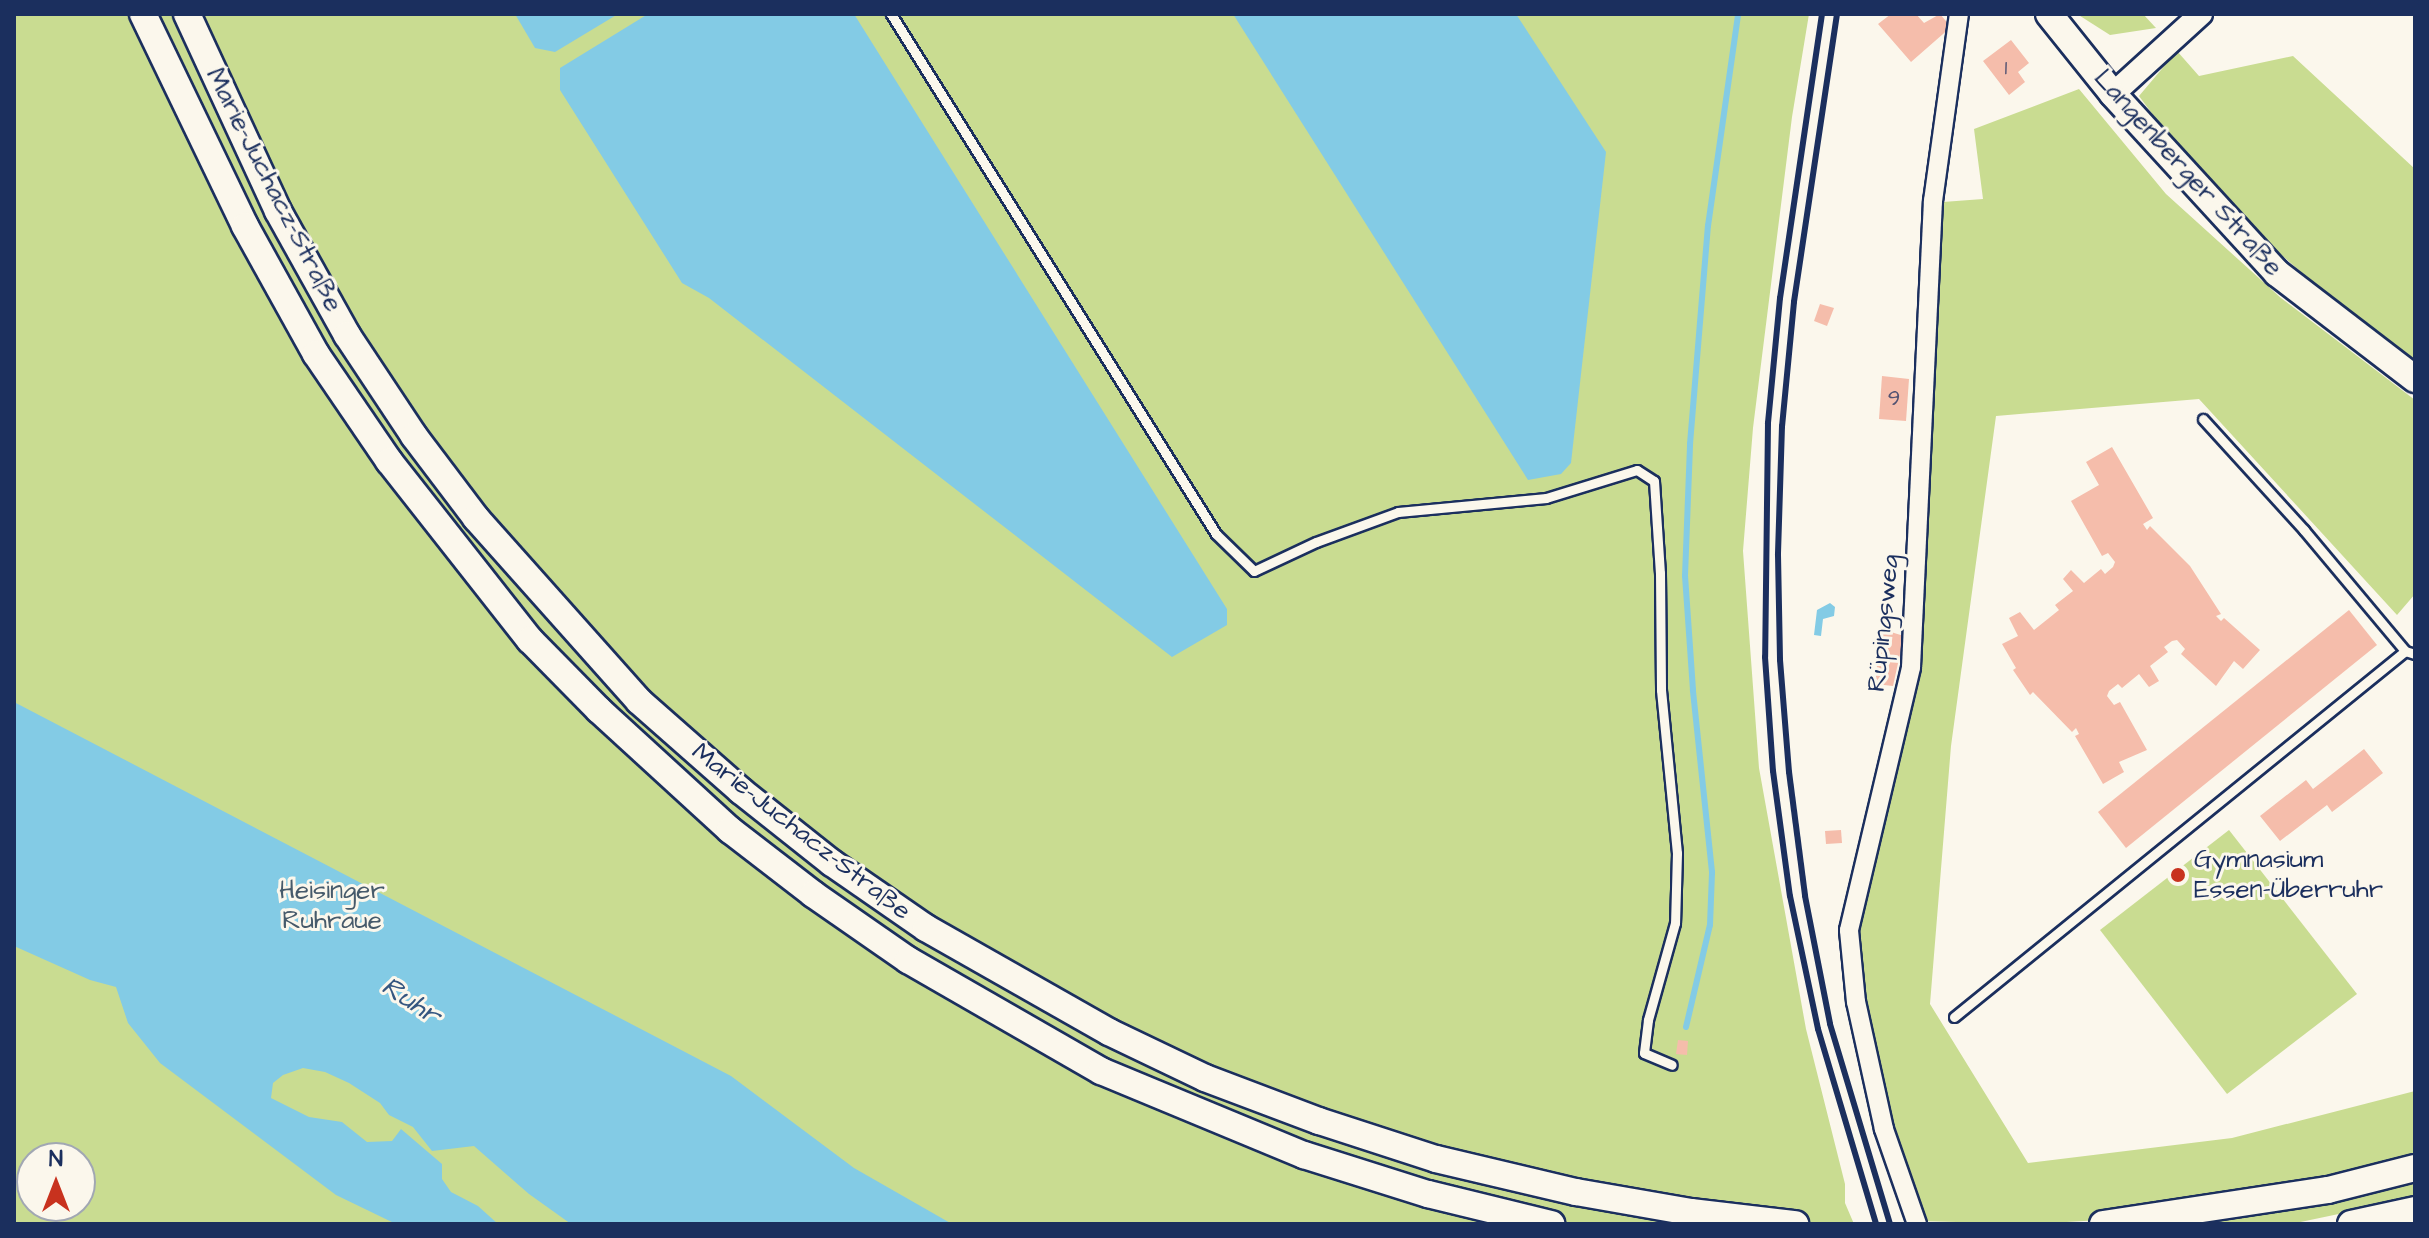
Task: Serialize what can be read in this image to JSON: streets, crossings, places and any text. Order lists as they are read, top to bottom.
{
  "streets": {
    "main road": ["Langenberger Straße", "Marie-Juchacz-Straße"],
    "street": ["Rüpingsweg"]
  },
  "water": ["Ruhr"],
  "parks": ["Heisinger Ruhraue"],
  "places": ["Gymnasium Essen-Überruhr"],
  "house_numbers": ["1", "9"],
  "north": "top"
}
